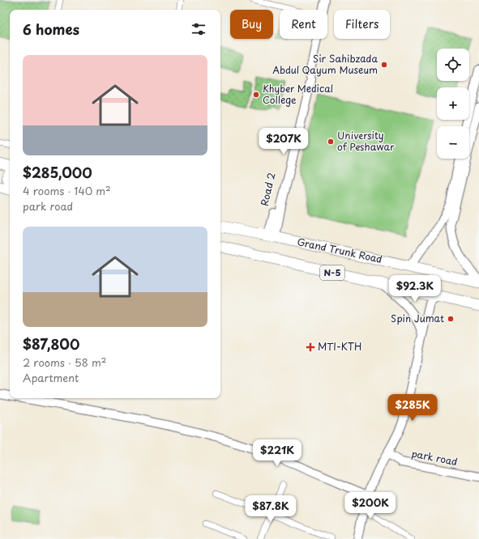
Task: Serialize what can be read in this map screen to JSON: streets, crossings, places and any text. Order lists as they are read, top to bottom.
{
  "streets": {
    "highway": ["Grand Trunk Road", "N-5"],
    "street": ["Road 2", "park road"]
  },
  "crossings": [
    ["Road 2", "Grand Trunk Road"]
  ],
  "places": {
    "other": [
      "Sir Sahibzada Abdul Qayum Museum",
      "Khyber Medical College",
      "University of Peshawar",
      "Spin Jumat"
    ],
    "health": ["MTI-KTH"]
  },
  "page": {
    "chip": ["Buy", "Rent", "Filters"],
    "heading": "6 homes",
    "map_buttons": ["+", "−"],
    "list": [
      {
        "name": "$285,000",
        "note": "4 rooms · 140 m² · park road"
      },
      {
        "name": "$87,800",
        "note": "2 rooms · 58 m² · Apartment"
      }
    ],
    "price": [
      "$207K",
      "$92.3K",
      "$285K",
      "$221K",
      "$200K",
      "$87.8K"
    ]
  }
}
